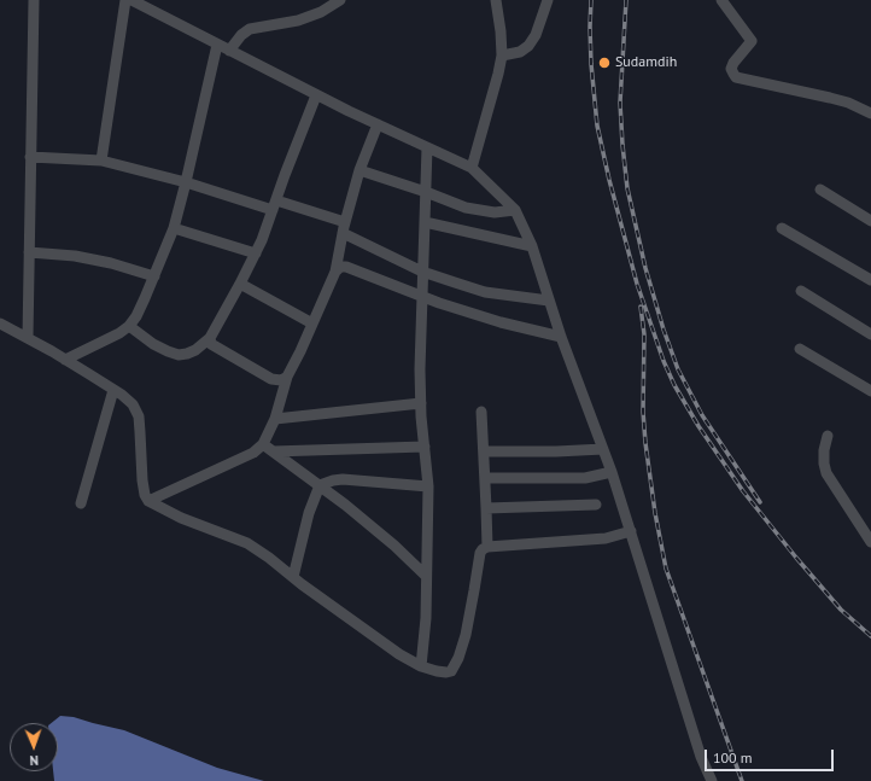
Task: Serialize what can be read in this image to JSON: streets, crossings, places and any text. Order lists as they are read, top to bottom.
{
  "places": ["Sudamdih"],
  "scale_bar": "100 m",
  "north": "bottom"
}
